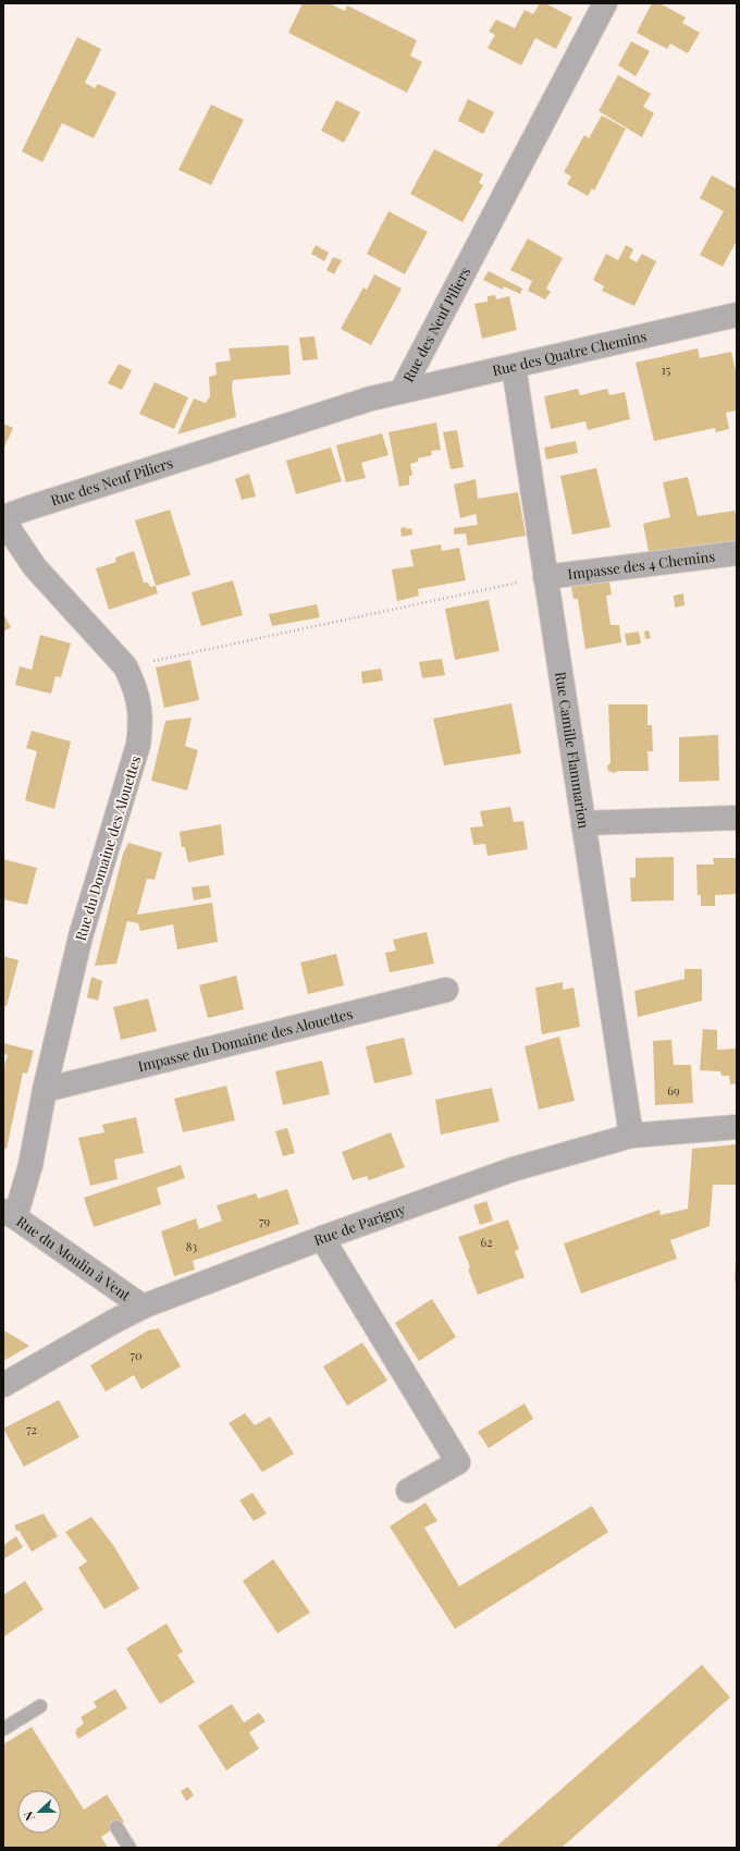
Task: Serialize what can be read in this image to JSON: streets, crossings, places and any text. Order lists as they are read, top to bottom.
{
  "streets": {
    "street": [
      "Rue des Neuf Piliers",
      "Rue des Quatre Chemins",
      "Impasse des 4 Chemins",
      "Rue Camille Flammarion",
      "Rue du Domaine des Alouettes",
      "Impasse du Domaine des Alouettes",
      "Rue de Parigny",
      "Rue du Moulin à Vent"
    ]
  },
  "crossings": [
    ["Rue des Neuf Piliers", "Rue des Quatre Chemins"],
    ["Rue des Neuf Piliers", "Rue du Domaine des Alouettes"],
    ["Rue des Quatre Chemins", "Rue Camille Flammarion"],
    ["Impasse des 4 Chemins", "Rue Camille Flammarion"],
    ["Rue Camille Flammarion", "Rue de Parigny"],
    ["Rue du Domaine des Alouettes", "Impasse du Domaine des Alouettes"],
    ["Rue du Domaine des Alouettes", "Rue du Moulin à Vent"],
    ["Rue de Parigny", "Rue du Moulin à Vent"]
  ],
  "house_numbers": [
    "15",
    "69",
    "79",
    "62",
    "83",
    "70",
    "72"
  ],
  "north": "left"
}
